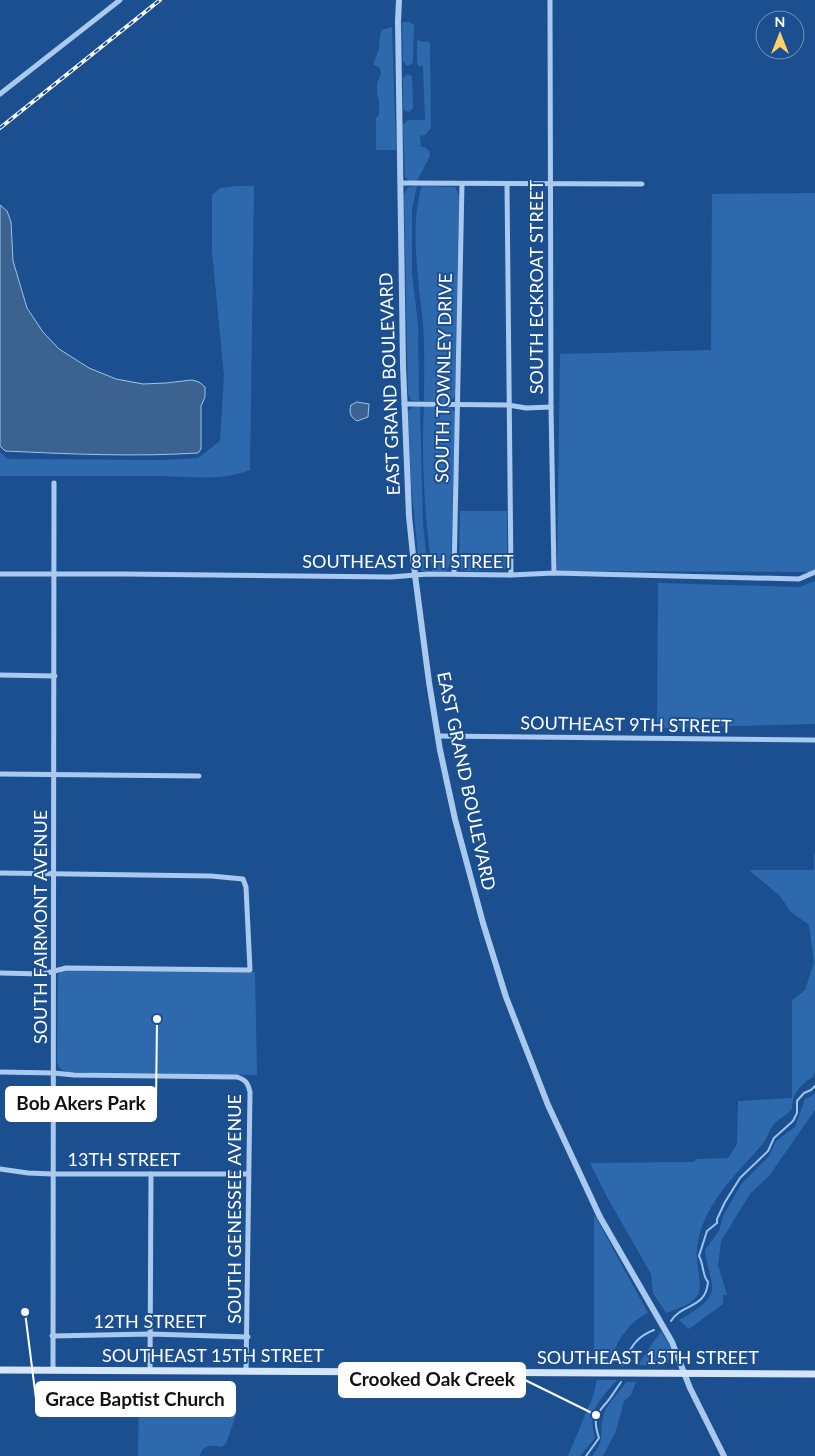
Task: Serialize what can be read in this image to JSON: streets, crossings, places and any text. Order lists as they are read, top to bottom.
{
  "streets": {
    "main road": ["SOUTHEAST 15TH STREET"],
    "street": [
      "SOUTH ECKROAT STREET",
      "SOUTH TOWNLEY DRIVE",
      "EAST GRAND BOULEVARD",
      "SOUTHEAST 8TH STREET",
      "SOUTHEAST 9TH STREET",
      "SOUTH FAIRMONT AVENUE",
      "13TH STREET",
      "SOUTH GENESSEE AVENUE",
      "12TH STREET"
    ]
  },
  "crossings": [
    ["SOUTH ECKROAT STREET", "SOUTHEAST 8TH STREET"],
    ["SOUTH TOWNLEY DRIVE", "SOUTHEAST 8TH STREET"],
    ["EAST GRAND BOULEVARD", "SOUTHEAST 8TH STREET"],
    ["EAST GRAND BOULEVARD", "SOUTHEAST 9TH STREET"],
    ["EAST GRAND BOULEVARD", "SOUTHEAST 15TH STREET"],
    ["SOUTHEAST 8TH STREET", "SOUTH FAIRMONT AVENUE"],
    ["SOUTH FAIRMONT AVENUE", "13TH STREET"],
    ["SOUTH FAIRMONT AVENUE", "SOUTH GENESSEE AVENUE"],
    ["SOUTH FAIRMONT AVENUE", "12TH STREET"],
    ["SOUTH FAIRMONT AVENUE", "SOUTHEAST 15TH STREET"],
    ["13TH STREET", "SOUTH GENESSEE AVENUE"],
    ["SOUTH GENESSEE AVENUE", "12TH STREET"],
    ["SOUTH GENESSEE AVENUE", "SOUTHEAST 15TH STREET"]
  ],
  "places": ["Bob Akers Park", "Grace Baptist Church", "Crooked Oak Creek"],
  "north": "top"
}
